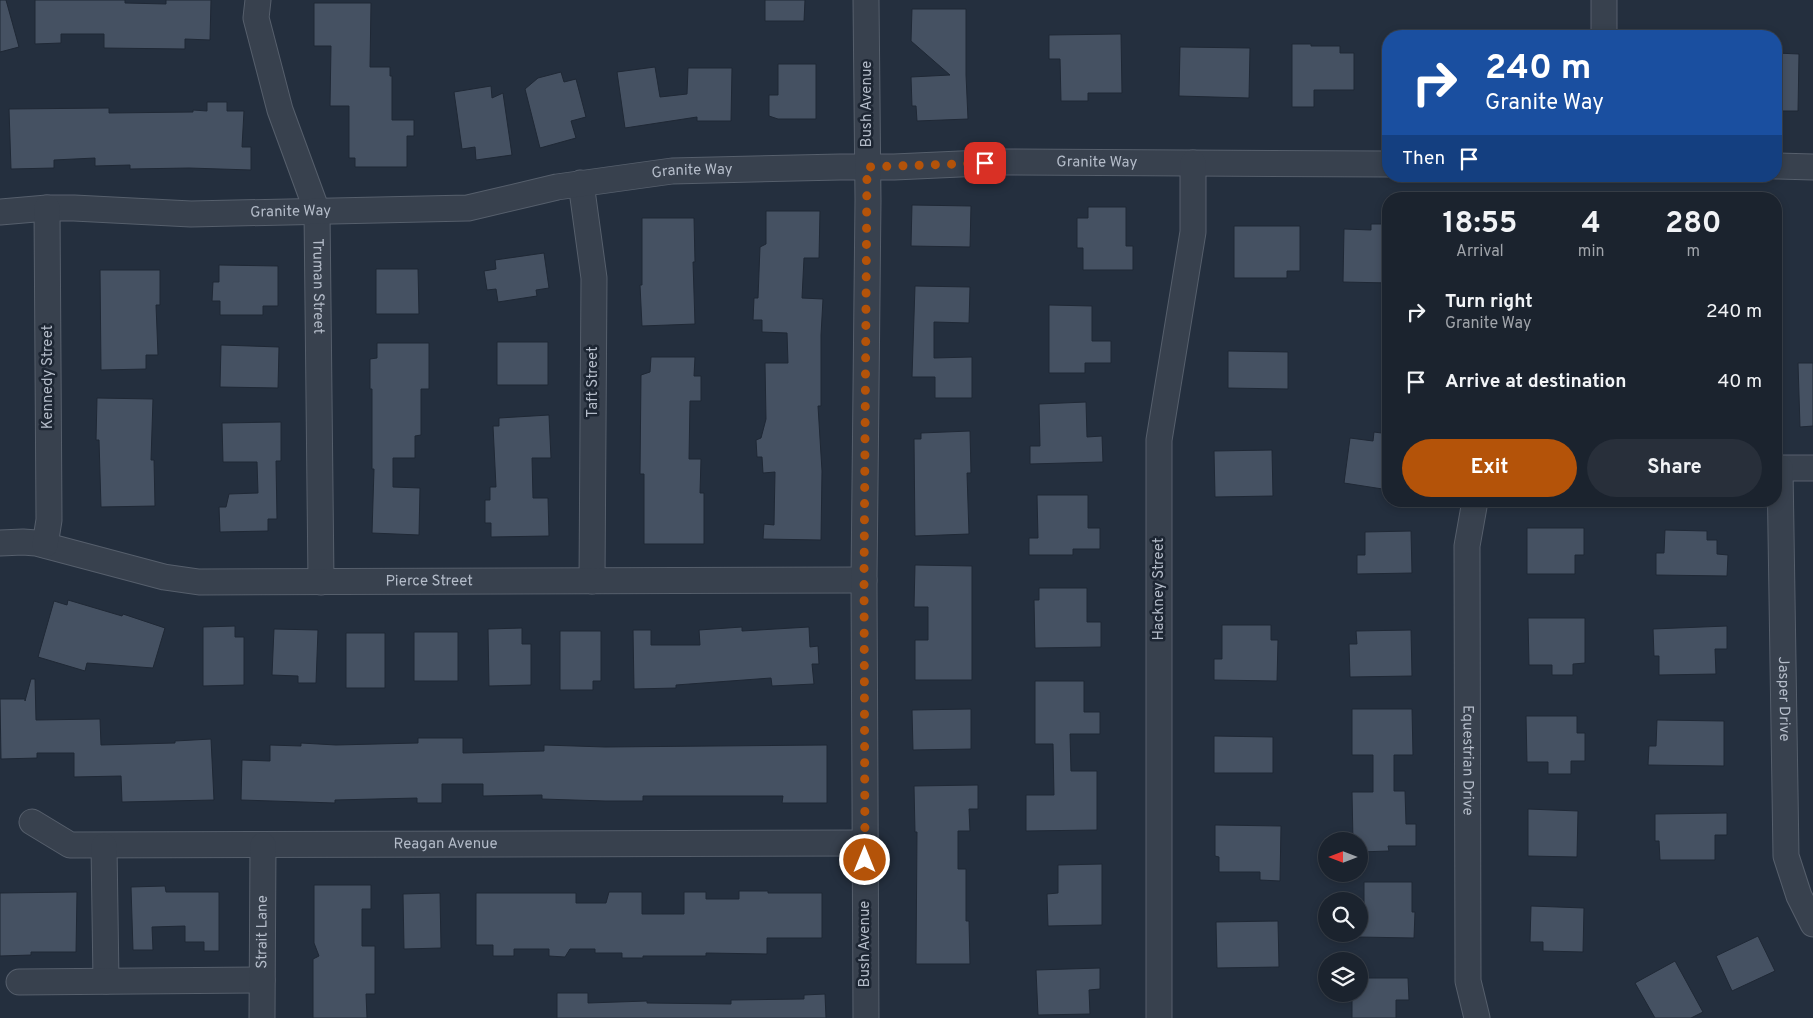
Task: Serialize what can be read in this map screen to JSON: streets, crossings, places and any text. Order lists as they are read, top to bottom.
{
  "streets": {
    "street": [
      "Bush Avenue",
      "Granite Way",
      "Truman Street",
      "Kennedy Street",
      "Taft Street",
      "Pierce Street",
      "Hackney Street",
      "Jasper Drive",
      "Equestrian Drive",
      "Reagan Avenue",
      "Strait Lane"
    ]
  },
  "crossings": [
    ["Bush Avenue", "Granite Way"],
    ["Bush Avenue", "Pierce Street"],
    ["Bush Avenue", "Reagan Avenue"],
    ["Granite Way", "Truman Street"],
    ["Granite Way", "Kennedy Street"],
    ["Granite Way", "Taft Street"],
    ["Granite Way", "Hackney Street"],
    ["Truman Street", "Pierce Street"],
    ["Kennedy Street", "Pierce Street"],
    ["Taft Street", "Pierce Street"],
    ["Reagan Avenue", "Strait Lane"]
  ],
  "north": "left",
  "page": {
    "turn": ["240 m", "Granite Way"],
    "then": "Then",
    "eta": [
      "18:55",
      "Arrival",
      "4",
      "min",
      "280",
      "m"
    ],
    "list": [
      {
        "name": "Turn right",
        "note": "Granite Way",
        "value": "240 m"
      },
      {
        "name": "Arrive at destination",
        "value": "40 m"
      }
    ],
    "buttons": ["Exit", "Share"]
  }
}
